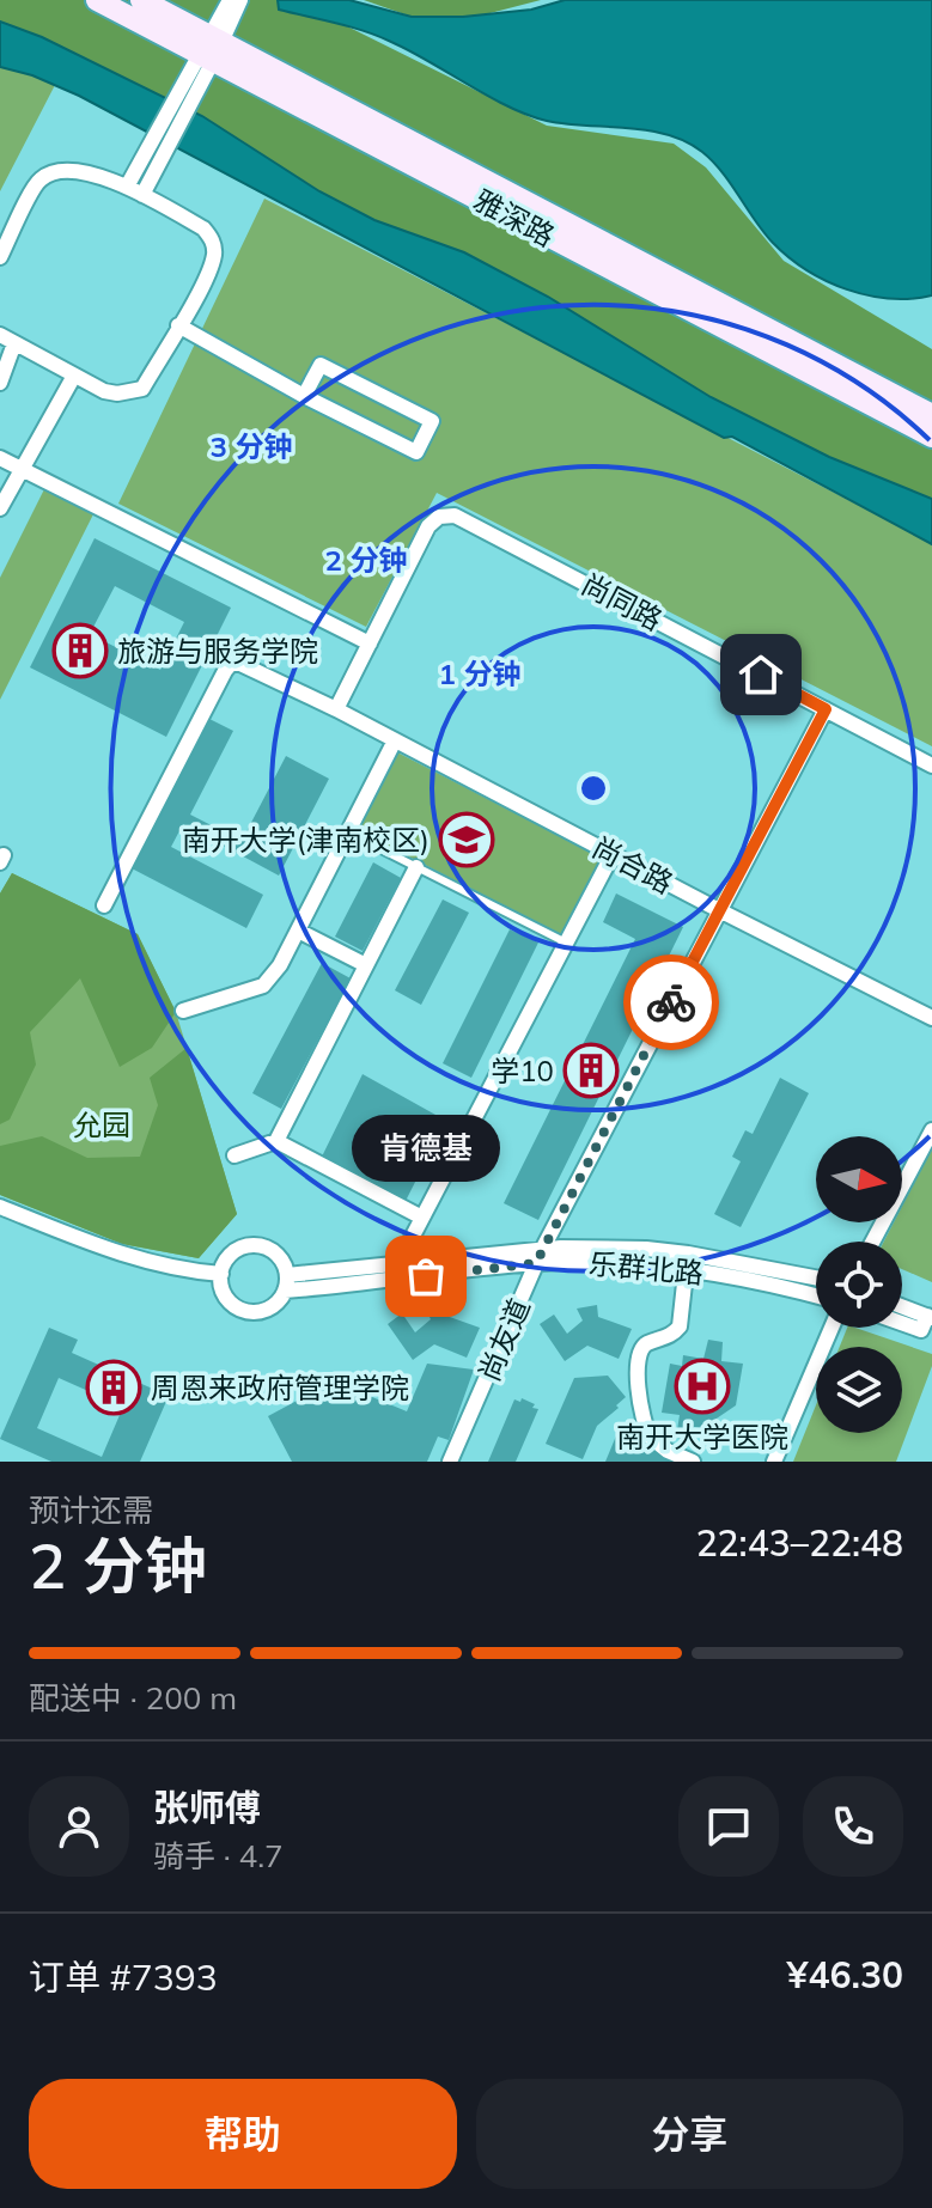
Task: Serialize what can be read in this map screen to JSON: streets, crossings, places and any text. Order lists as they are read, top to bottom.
{
  "streets": {
    "main road": ["雅深路"],
    "street": [
      "尚同路",
      "尚合路",
      "乐群北路",
      "尚友道"
    ]
  },
  "crossings": [
    ["尚同路", "尚合路"],
    ["尚同路", "尚友道"],
    ["尚合路", "尚友道"],
    ["乐群北路", "尚友道"]
  ],
  "parks": ["允园"],
  "places": {
    "building": ["旅游与服务学院", "学10", "周恩来政府管理学院"],
    "school or university": ["南开大学(津南校区)"],
    "other": ["肯德基"],
    "hospital": ["南开大学医院"]
  },
  "north": "right",
  "page": {
    "bubble": "肯德基",
    "heading": ["2 分钟", "预计还需", "22:43–22:48"],
    "panel": [
      "张师傅",
      "骑手 · 4.7",
      "订单 #7393",
      "¥46.30"
    ],
    "bar": "配送中 · 200 m",
    "buttons": ["帮助", "分享"]
  },
  "rings": ["3 分钟", "2 分钟", "1 分钟"]
}
